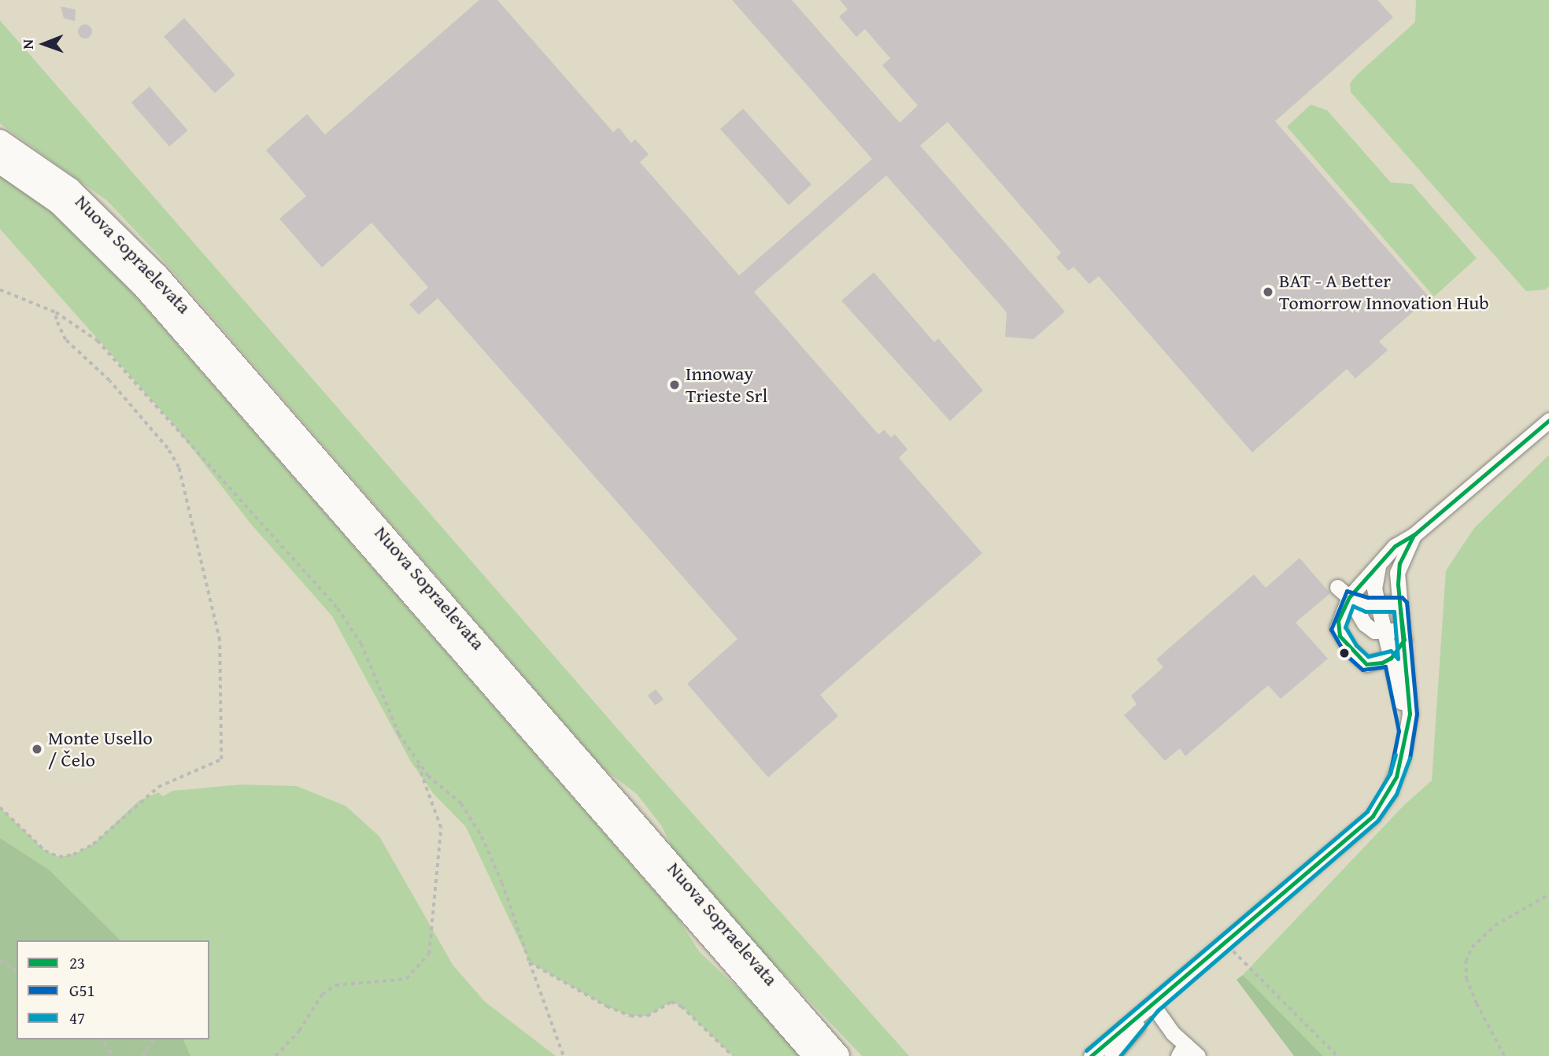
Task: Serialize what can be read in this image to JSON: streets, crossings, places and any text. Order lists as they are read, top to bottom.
{
  "streets": {
    "highway": ["Nuova Sopraelevata"]
  },
  "places": ["BAT - A Better Tomorrow Innovation Hub", "Innoway Trieste Srl", "Monte Usello / Čelo"],
  "lines": ["transit line 23", "transit line G51", "transit line 47"],
  "legend": ["23", "G51", "47"],
  "north": "left"
}
